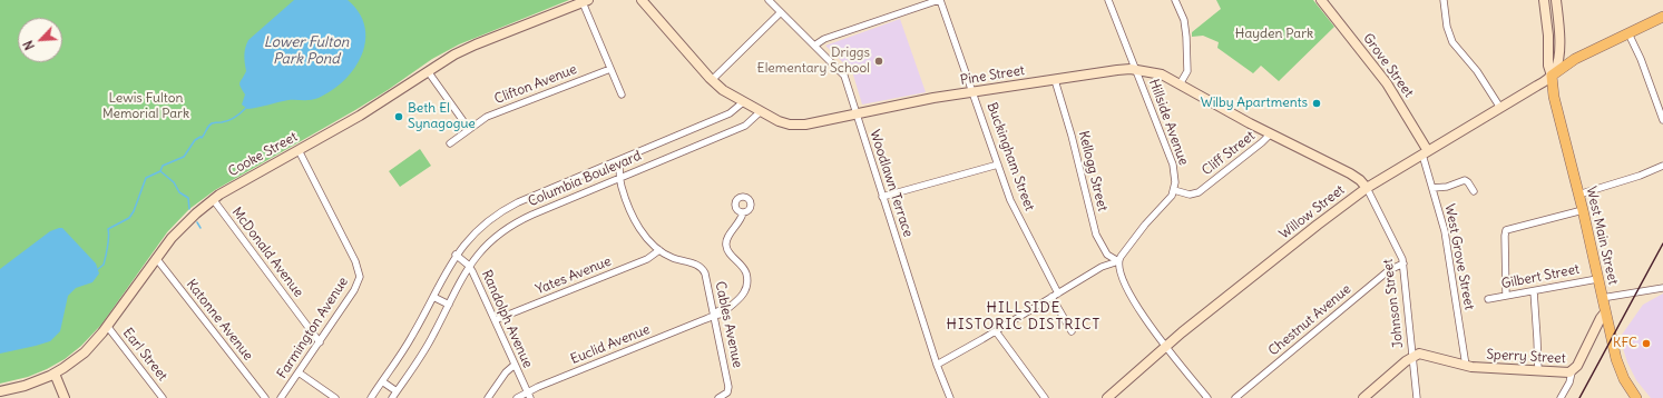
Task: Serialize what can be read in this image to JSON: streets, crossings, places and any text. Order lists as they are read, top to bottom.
{
  "streets": {
    "main road": ["West Main Street"],
    "street": [
      "Grove Street",
      "Pine Street",
      "Clifton Avenue",
      "Hillside Avenue",
      "Cliff Street",
      "Cooke Street",
      "Buckingham Street",
      "Kellogg Street",
      "Columbia Boulevard",
      "Woodlawn Terrace",
      "Willow Street",
      "McDonald Avenue",
      "West Grove Street",
      "Yates Avenue",
      "Gilbert Street",
      "Johnson Street",
      "Randolph Avenue",
      "Katonne Avenue",
      "Chestnut Avenue",
      "Cables Avenue",
      "Farmington Avenue",
      "Euclid Avenue",
      "Earl Street",
      "Sperry Street"
    ]
  },
  "crossings": [
    ["Grove Street", "Willow Street"],
    ["Grove Street", "West Grove Street"],
    ["Pine Street", "Hillside Avenue"],
    ["Pine Street", "Cliff Street"],
    ["Pine Street", "Buckingham Street"],
    ["Pine Street", "Kellogg Street"],
    ["Pine Street", "Columbia Boulevard"],
    ["Pine Street", "Woodlawn Terrace"],
    ["Pine Street", "Willow Street"],
    ["Pine Street", "Johnson Street"],
    ["Hillside Avenue", "Cliff Street"],
    ["Cooke Street", "McDonald Avenue"],
    ["Cooke Street", "Katonne Avenue"],
    ["Cooke Street", "Farmington Avenue"],
    ["Cooke Street", "Earl Street"],
    ["Columbia Boulevard", "Randolph Avenue"],
    ["Columbia Boulevard", "Cables Avenue"],
    ["Willow Street", "West Main Street"],
    ["Willow Street", "West Grove Street"],
    ["Willow Street", "Johnson Street"],
    ["West Main Street", "Gilbert Street"],
    ["West Main Street", "Sperry Street"],
    ["McDonald Avenue", "Farmington Avenue"],
    ["West Grove Street", "Sperry Street"],
    ["Yates Avenue", "Randolph Avenue"],
    ["Yates Avenue", "Cables Avenue"],
    ["Johnson Street", "Chestnut Avenue"],
    ["Johnson Street", "Sperry Street"],
    ["Randolph Avenue", "Euclid Avenue"],
    ["Cables Avenue", "Euclid Avenue"]
  ],
  "districts": ["HILLSIDE HISTORIC DISTRICT"],
  "water": ["Lower Fulton Park Pond"],
  "parks": ["Hayden Park", "Lewis Fulton Memorial Park"],
  "places": [
    "Driggs Elementary School",
    "Wilby Apartments",
    "Beth El Synagogue",
    "KFC"
  ],
  "north": "bottom left"
}
